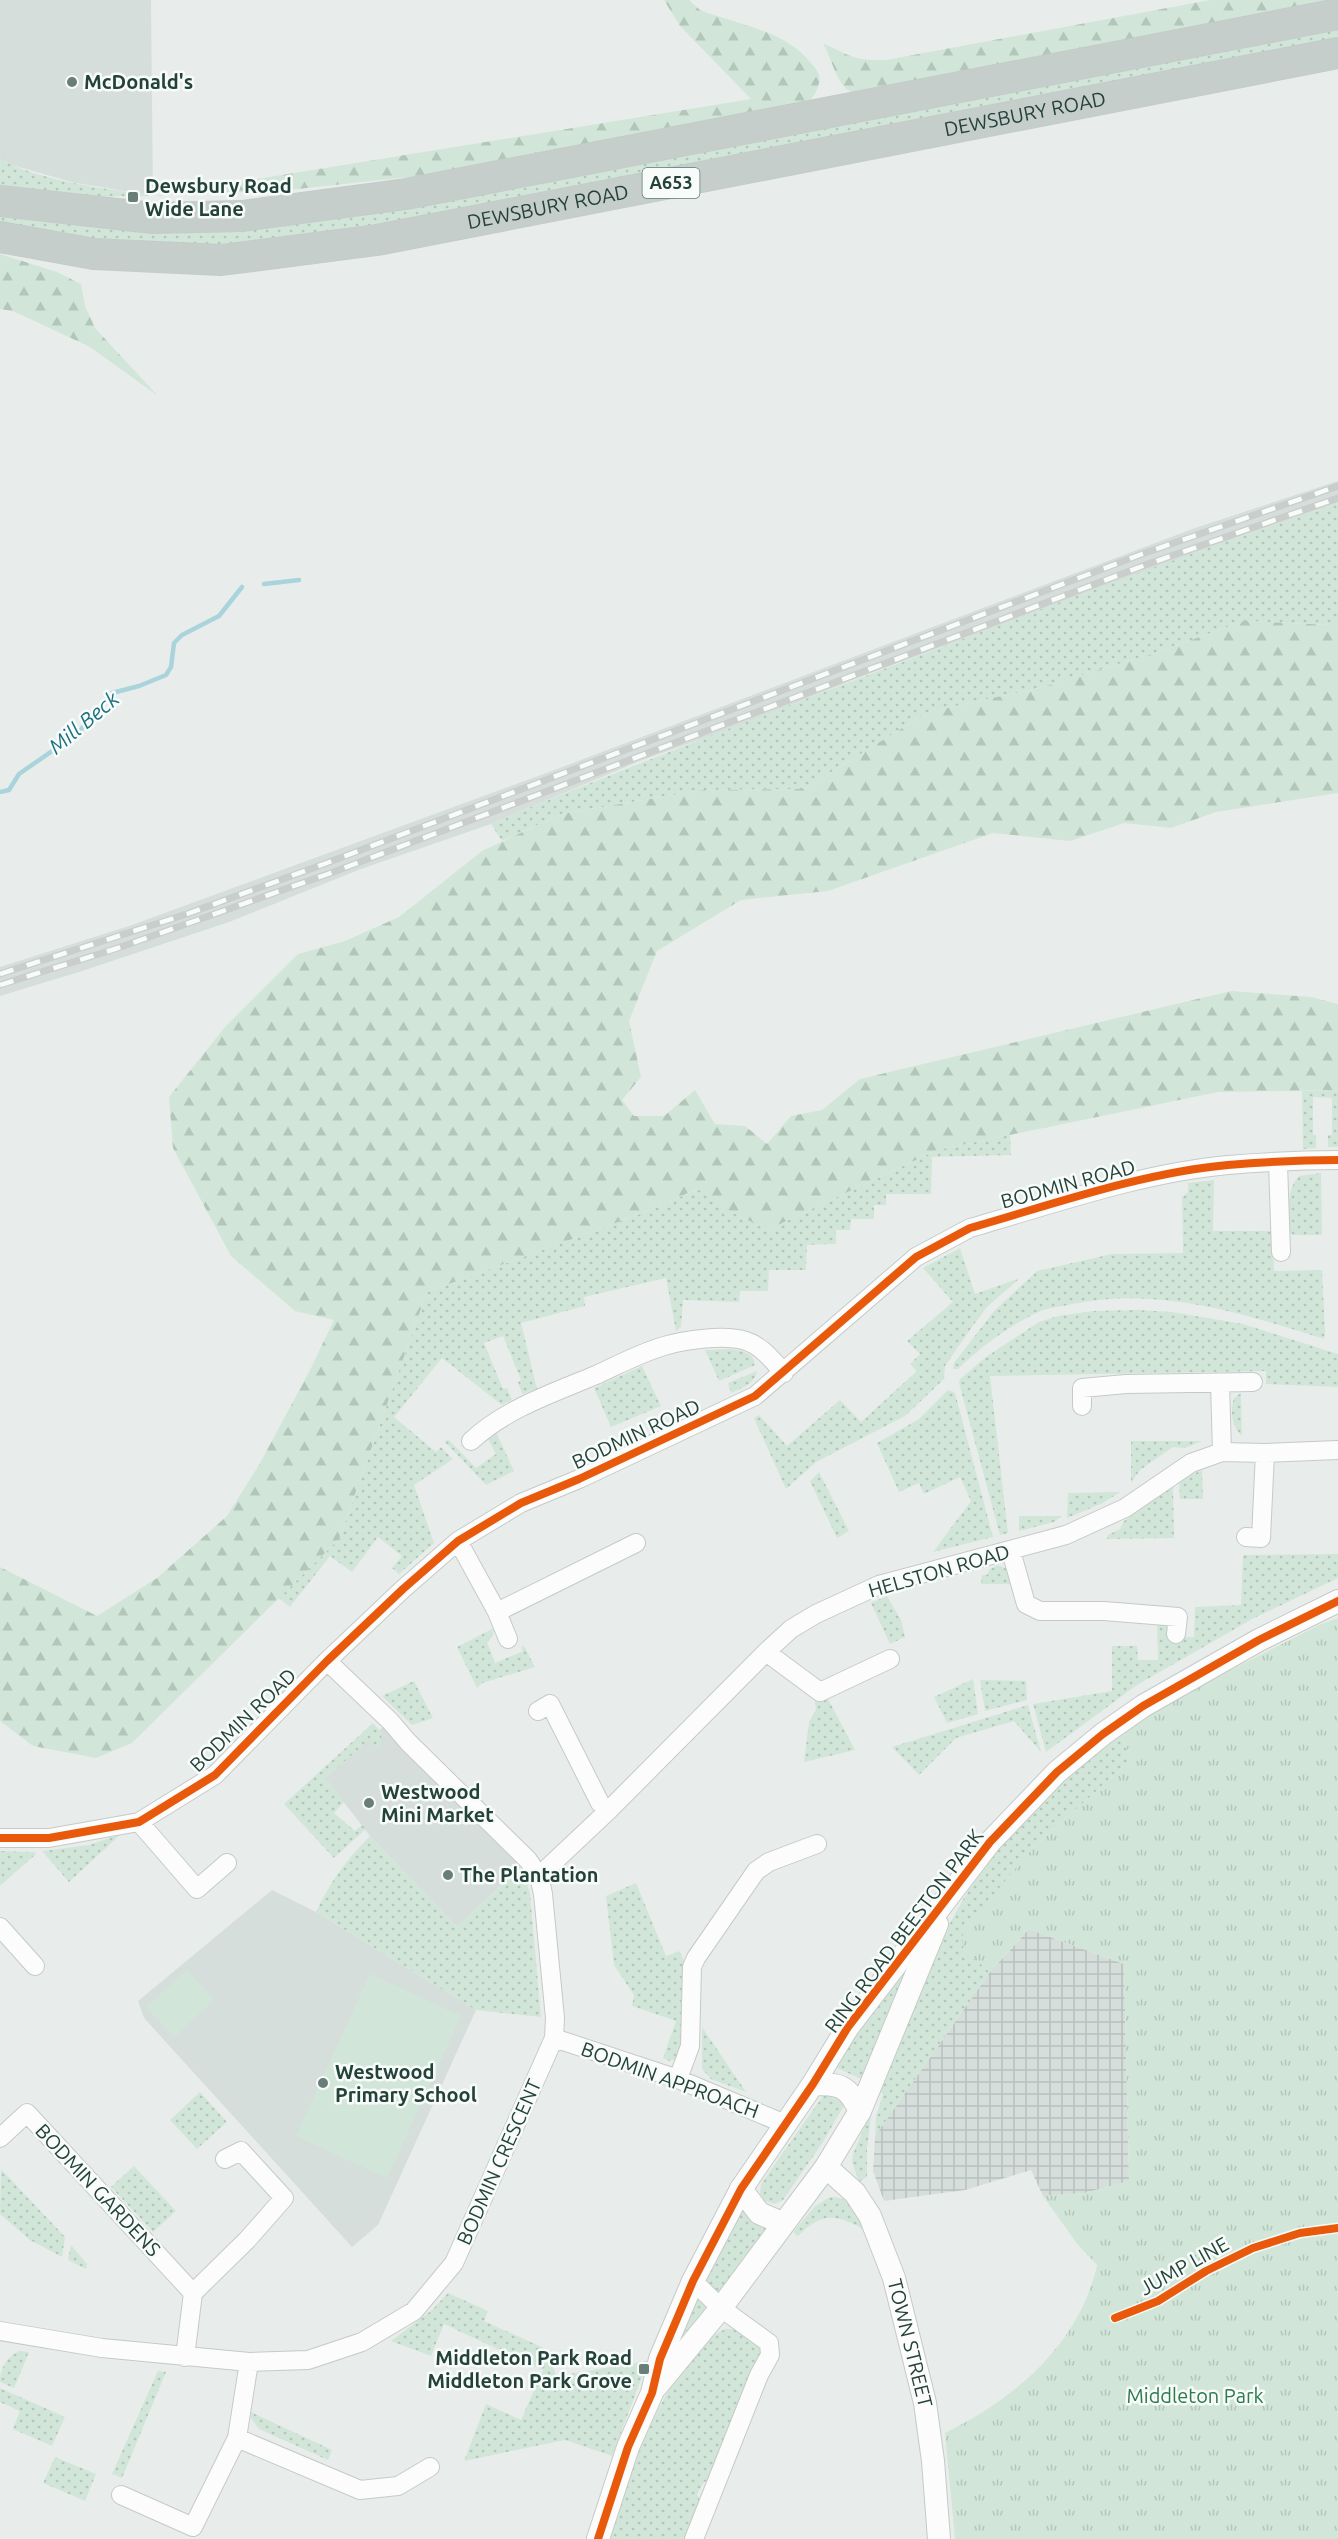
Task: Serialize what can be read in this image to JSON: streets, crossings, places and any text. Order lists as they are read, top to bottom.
{
  "streets": {
    "highway": ["DEWSBURY ROAD", "A653"],
    "street": [
      "BODMIN ROAD",
      "HELSTON ROAD",
      "RING ROAD BEESTON PARK",
      "BODMIN APPROACH",
      "BODMIN CRESCENT",
      "BODMIN GARDENS",
      "TOWN STREET"
    ],
    "cycle path": ["JUMP LINE"]
  },
  "crossings": [
    ["BODMIN ROAD", "BODMIN CRESCENT"],
    ["HELSTON ROAD", "BODMIN CRESCENT"],
    ["RING ROAD BEESTON PARK", "BODMIN APPROACH"],
    ["RING ROAD BEESTON PARK", "TOWN STREET"],
    ["BODMIN APPROACH", "BODMIN CRESCENT"]
  ],
  "water": ["Mill Beck"],
  "parks": ["Middleton Park"],
  "places": {
    "other": [
      "McDonald's",
      "Westwood Mini Market",
      "The Plantation",
      "Westwood Primary School"
    ],
    "transit": ["Dewsbury Road Wide Lane", "Middleton Park Road Middleton Park Grove"]
  }
}
